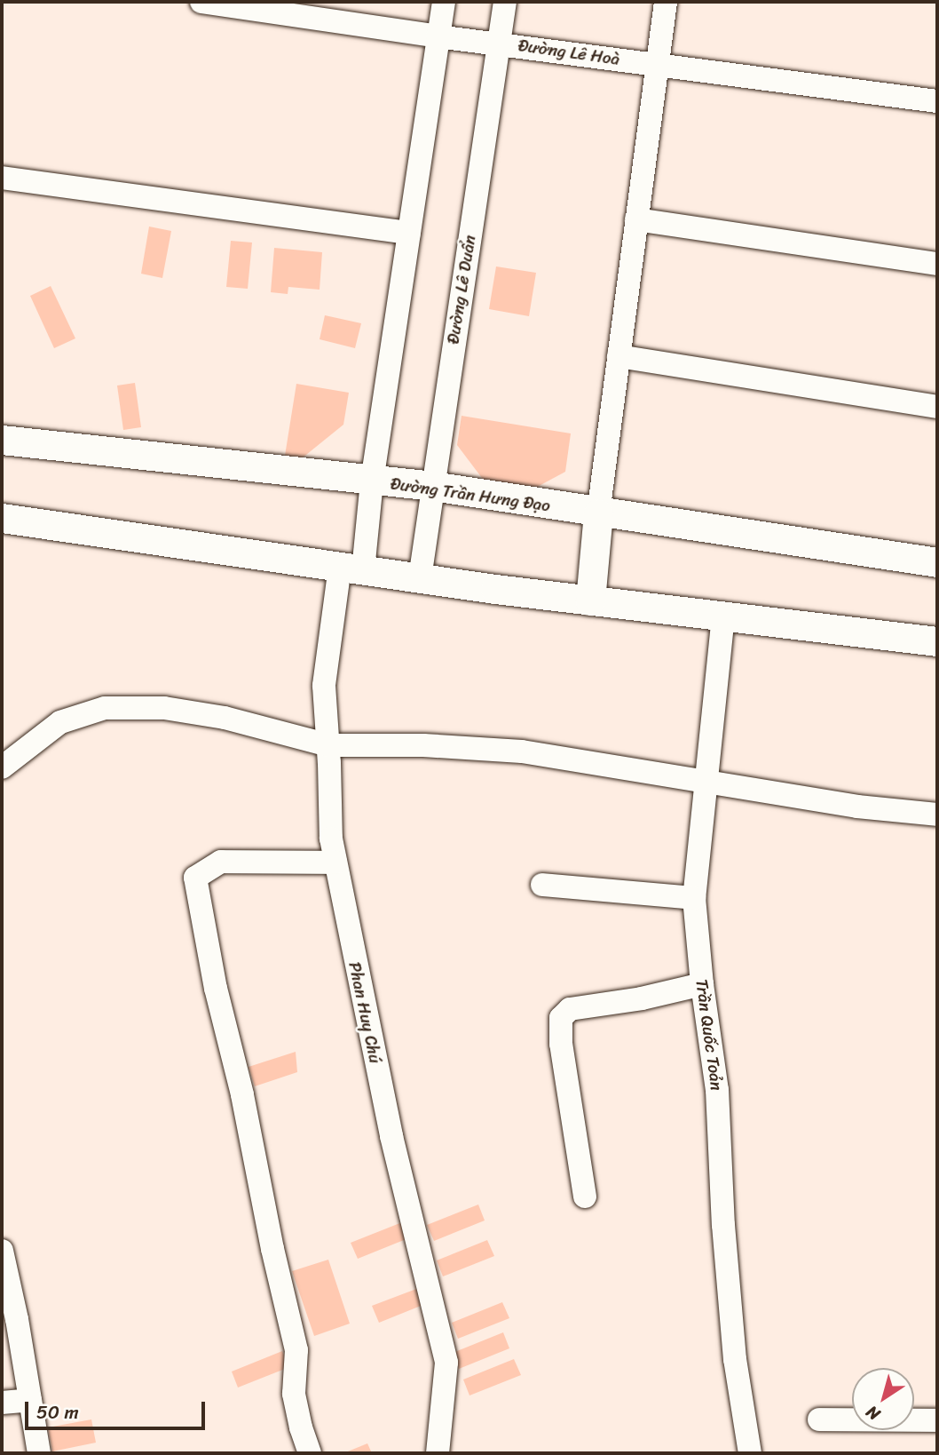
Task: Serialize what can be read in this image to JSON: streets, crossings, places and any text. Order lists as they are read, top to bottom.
{
  "streets": {
    "main road": ["Đường Trần Hưng Đạo"],
    "street": [
      "Đường Lê Hoà",
      "Đường Lê Duẩn",
      "Phan Huy Chú",
      "Trần Quốc Toản"
    ]
  },
  "crossings": [
    ["Đường Lê Hoà", "Đường Lê Duẩn"],
    ["Đường Lê Duẩn", "Đường Trần Hưng Đạo"]
  ],
  "scale_bar": "50 m",
  "north": "bottom left"
}
